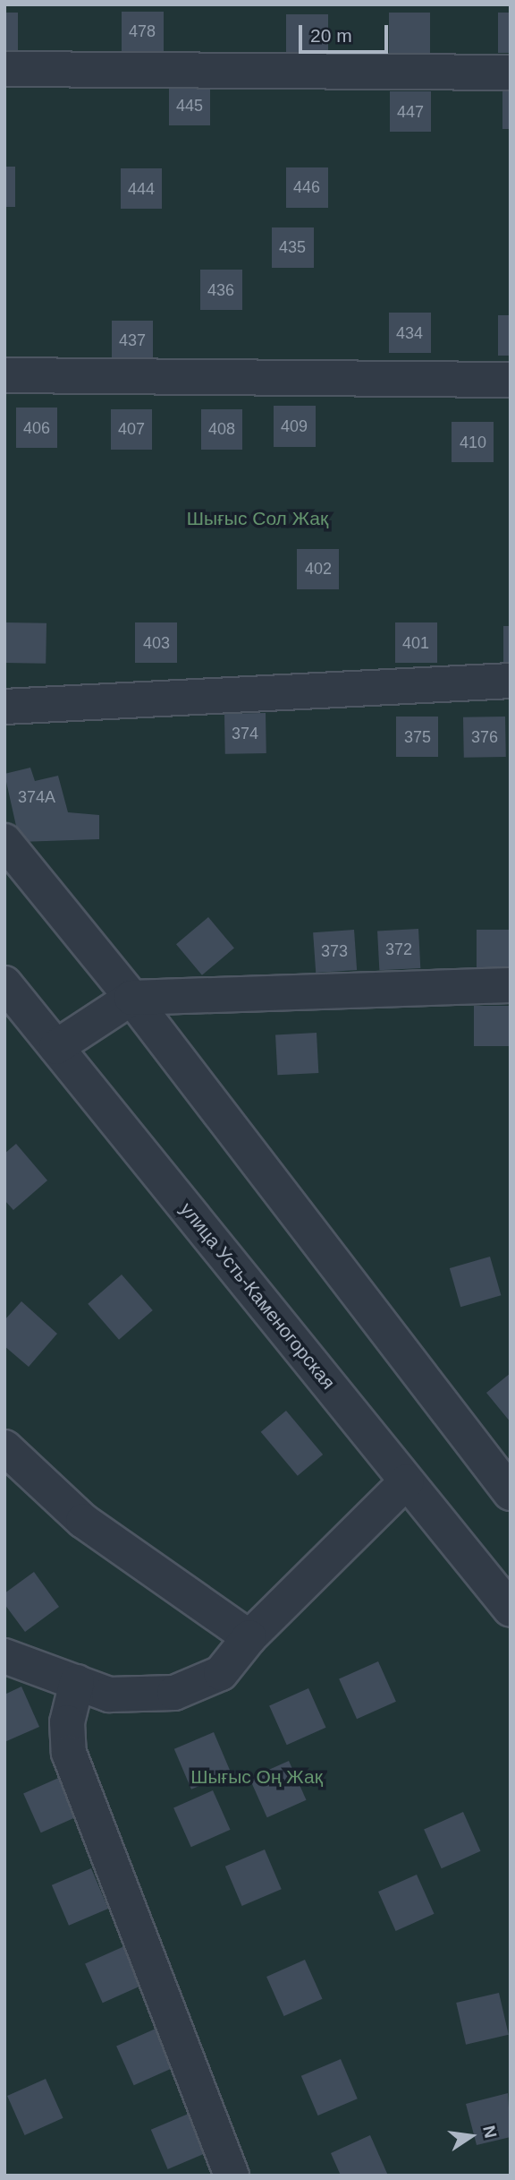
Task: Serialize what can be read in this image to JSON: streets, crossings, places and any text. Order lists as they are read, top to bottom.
{
  "streets": {
    "street": ["улица Усть-Каменогорская"]
  },
  "parks": ["Шығыс Сол Жақ", "Шығыс Оң Жақ"],
  "house_numbers": [
    "478",
    "445",
    "447",
    "446",
    "444",
    "435",
    "436",
    "434",
    "437",
    "409",
    "406",
    "407",
    "408",
    "410",
    "402",
    "403",
    "401",
    "374",
    "375",
    "376",
    "374А",
    "372",
    "373"
  ],
  "scale_bar": "20 m",
  "north": "right"
}
